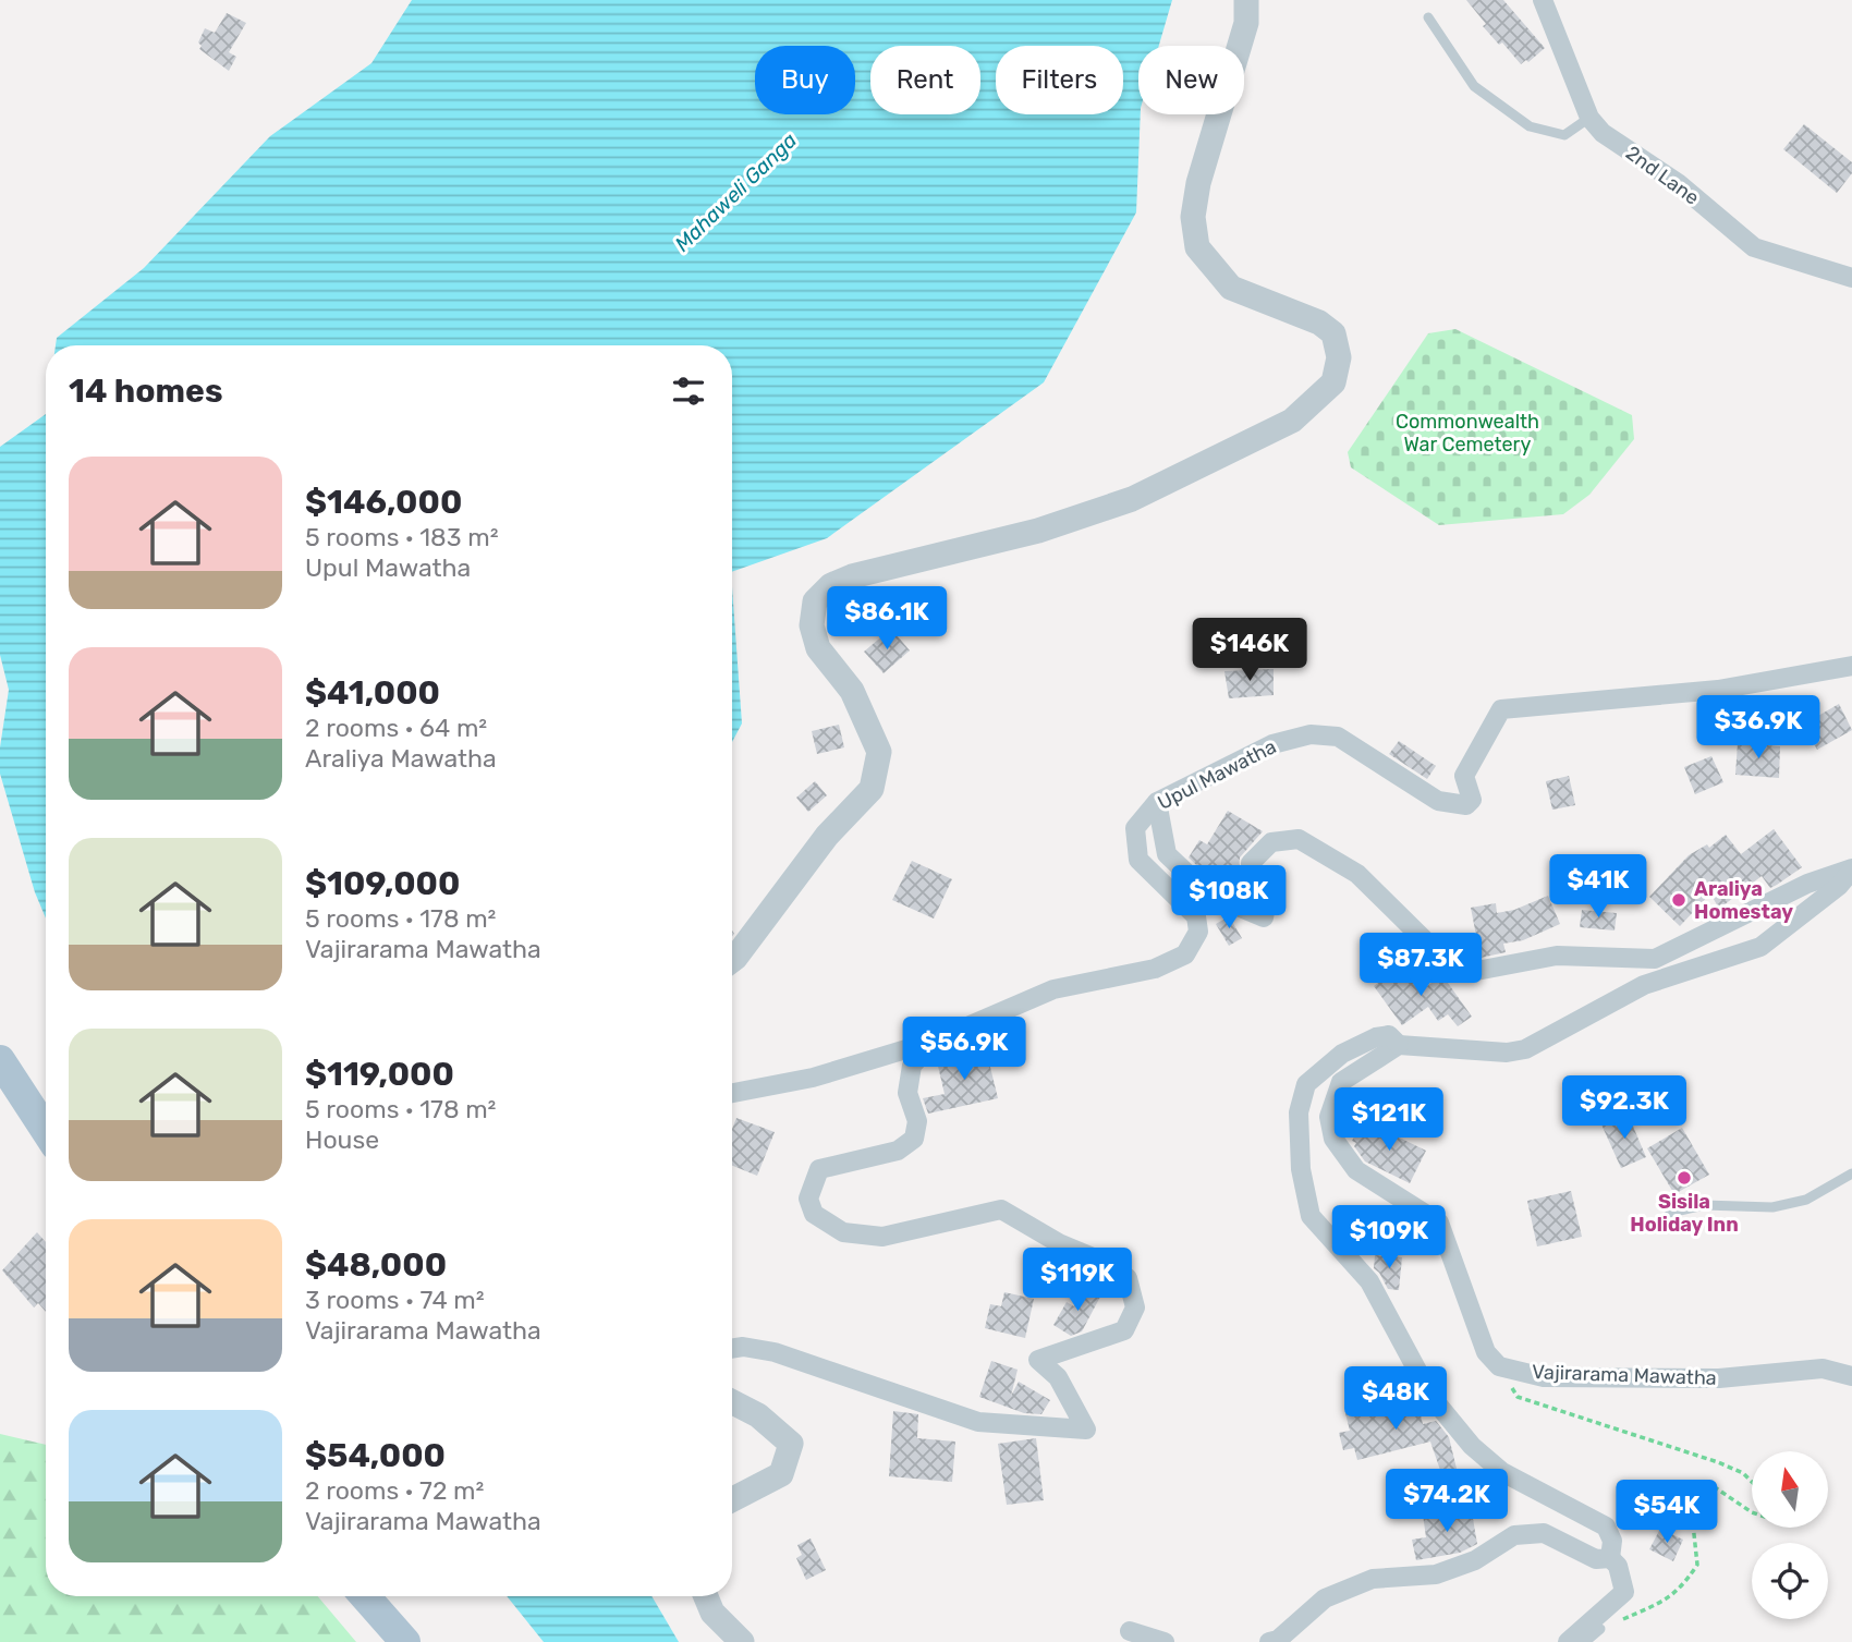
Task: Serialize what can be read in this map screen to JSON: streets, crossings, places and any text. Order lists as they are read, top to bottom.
{
  "streets": {
    "street": ["2nd Lane", "Upul Mawatha", "Vajirarama Mawatha"]
  },
  "water": ["Mahaweli Ganga"],
  "parks": ["Commonwealth War Cemetery"],
  "places": ["Araliya Homestay", "Sisila Holiday Inn"],
  "north": "top",
  "page": {
    "chip": [
      "Buy",
      "Rent",
      "Filters",
      "New"
    ],
    "heading": "14 homes",
    "list": [
      {
        "name": "$146,000",
        "note": "5 rooms · 183 m² · Upul Mawatha"
      },
      {
        "name": "$41,000",
        "note": "2 rooms · 64 m² · Araliya Mawatha"
      },
      {
        "name": "$109,000",
        "note": "5 rooms · 178 m² · Vajirarama Mawatha"
      },
      {
        "name": "$119,000",
        "note": "5 rooms · 178 m² · House"
      },
      {
        "name": "$48,000",
        "note": "3 rooms · 74 m² · Vajirarama Mawatha"
      },
      {
        "name": "$54,000",
        "note": "2 rooms · 72 m² · Vajirarama Mawatha"
      }
    ],
    "price": [
      "$86.1K",
      "$146K",
      "$36.9K",
      "$41K",
      "$108K",
      "$87.3K",
      "$56.9K",
      "$92.3K",
      "$121K",
      "$109K",
      "$119K",
      "$48K",
      "$74.2K",
      "$54K"
    ]
  }
}
